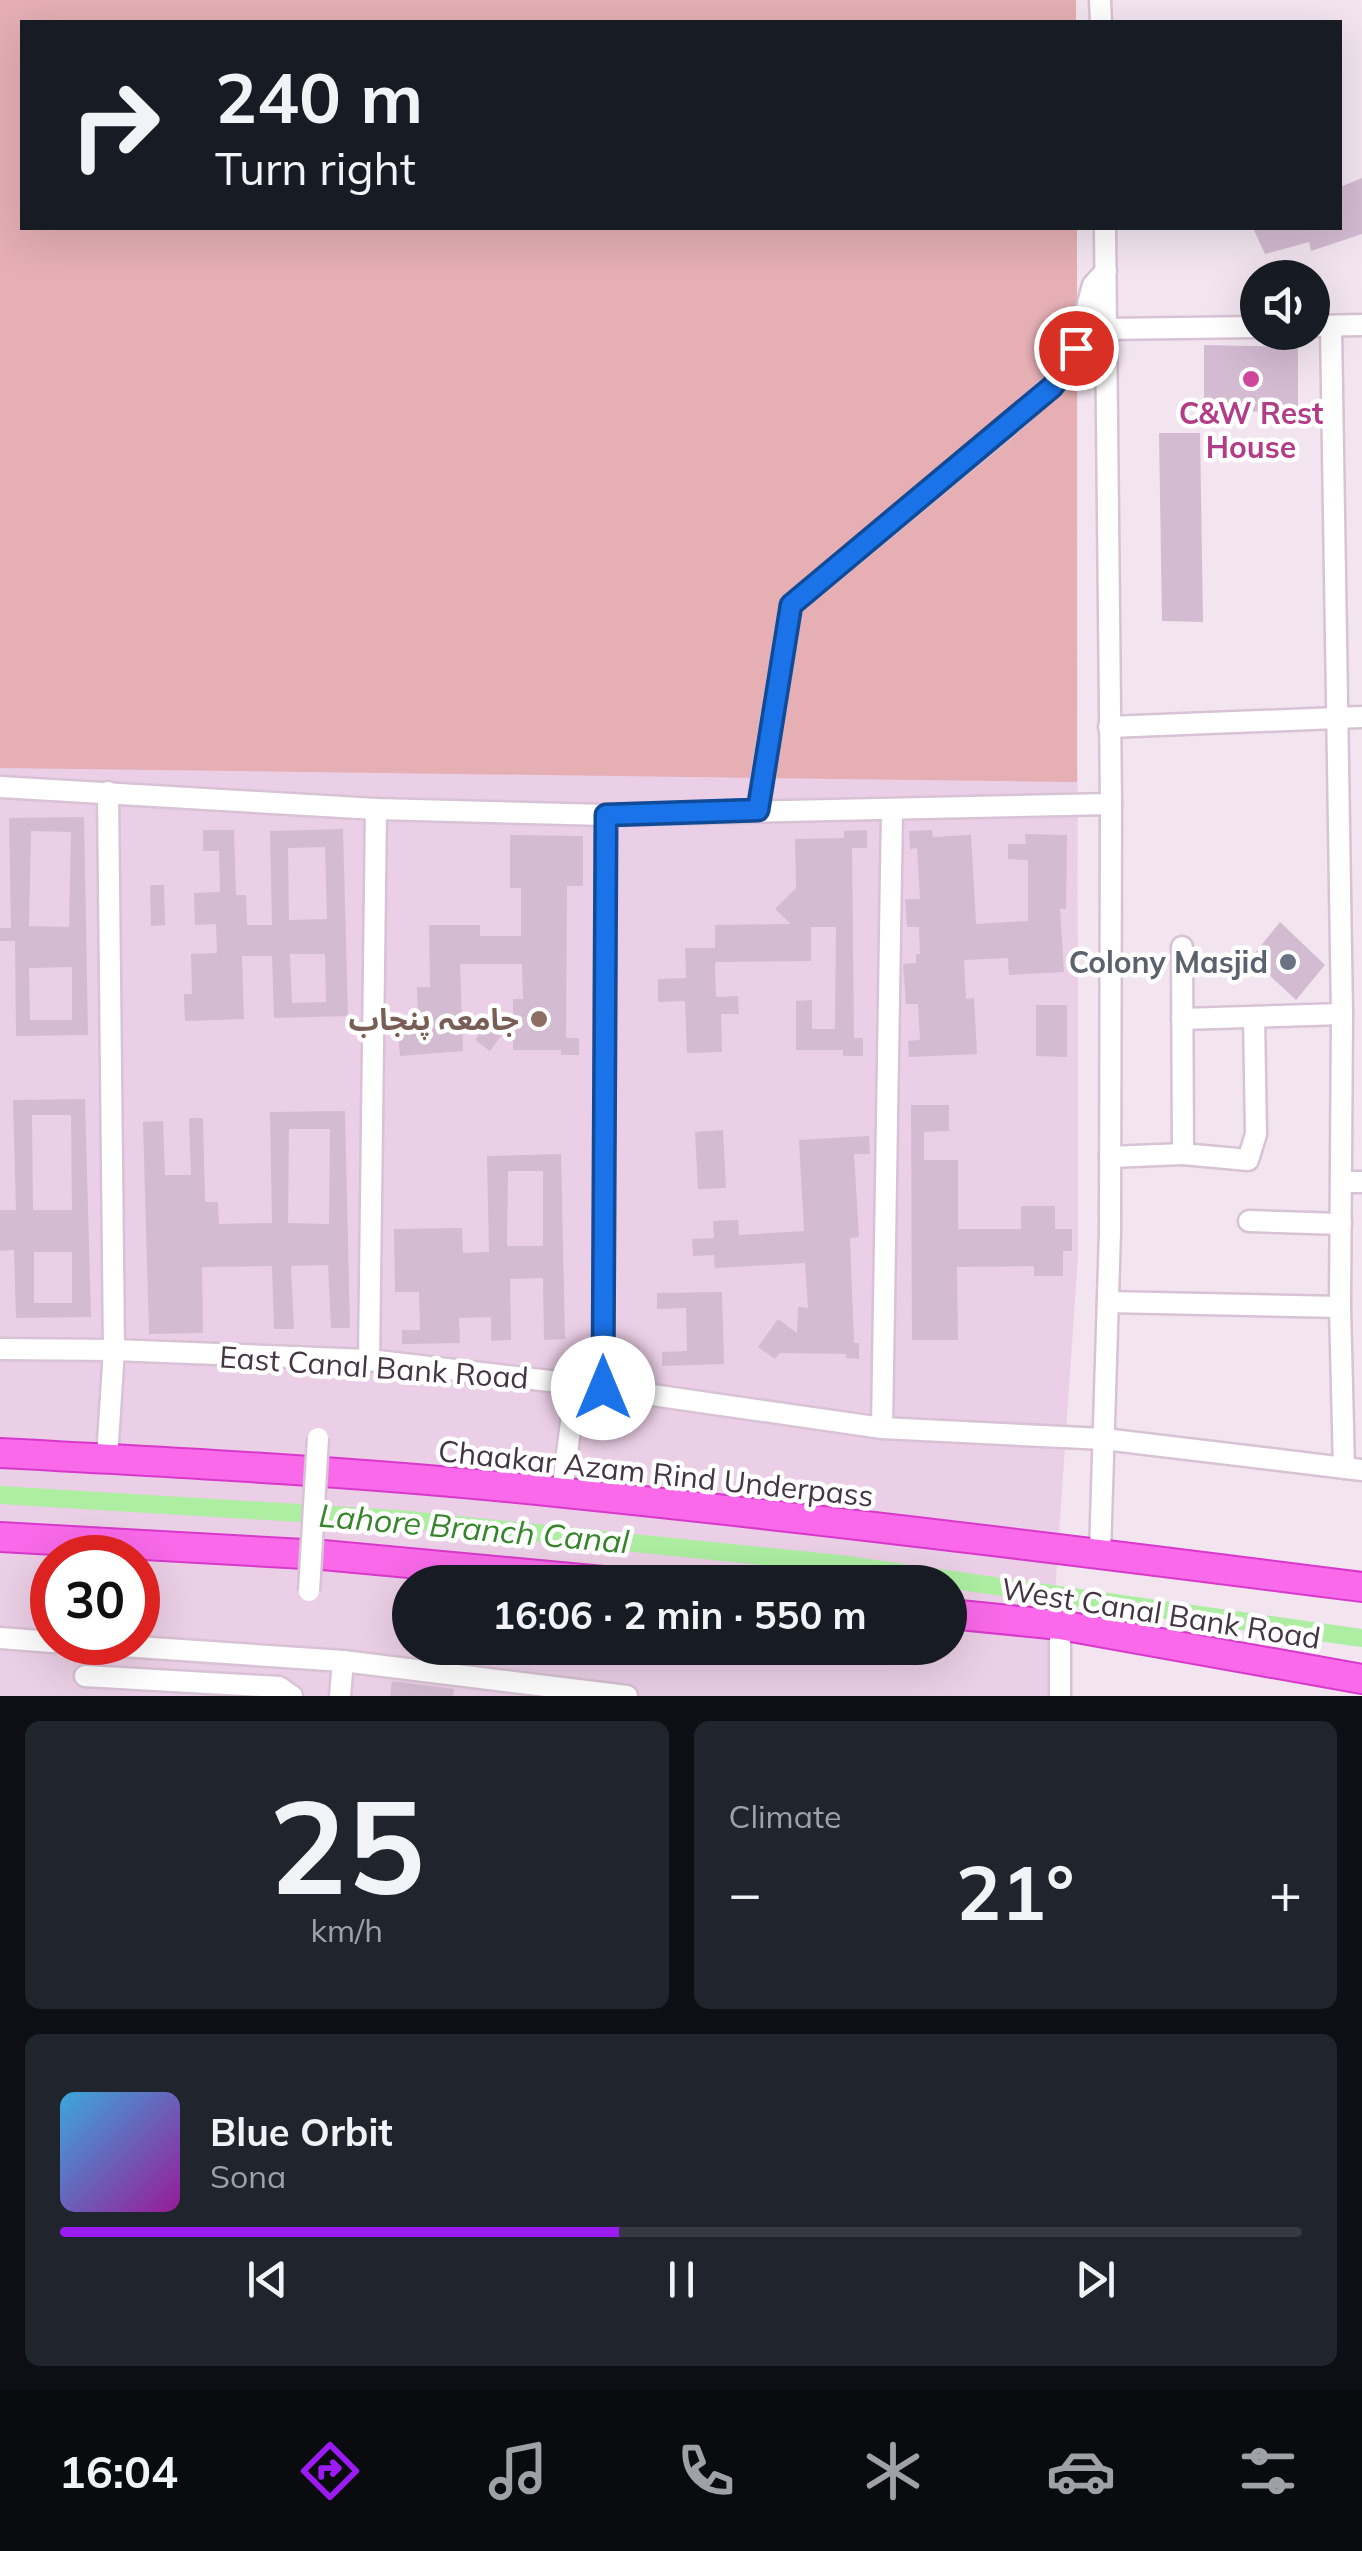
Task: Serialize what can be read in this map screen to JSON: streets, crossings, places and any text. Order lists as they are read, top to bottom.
{
  "streets": {
    "highway": ["Chaakar Azam Rind Underpass", "West Canal Bank Road"],
    "street": ["East Canal Bank Road"]
  },
  "water": ["Lahore Branch Canal"],
  "places": ["C&W Rest House", "Colony Masjid", "جامعہ پنجاب"],
  "page": {
    "turn": ["240 m", "Turn right"],
    "limit": "30",
    "trip": "16:06 · 2 min · 550 m",
    "tile": [
      ["25", "km/h"],
      "Climate"
    ],
    "heat": ["−", "21°", "+"],
    "song": ["Blue Orbit", "Sona"],
    "tabs": "16:04"
  }
}
